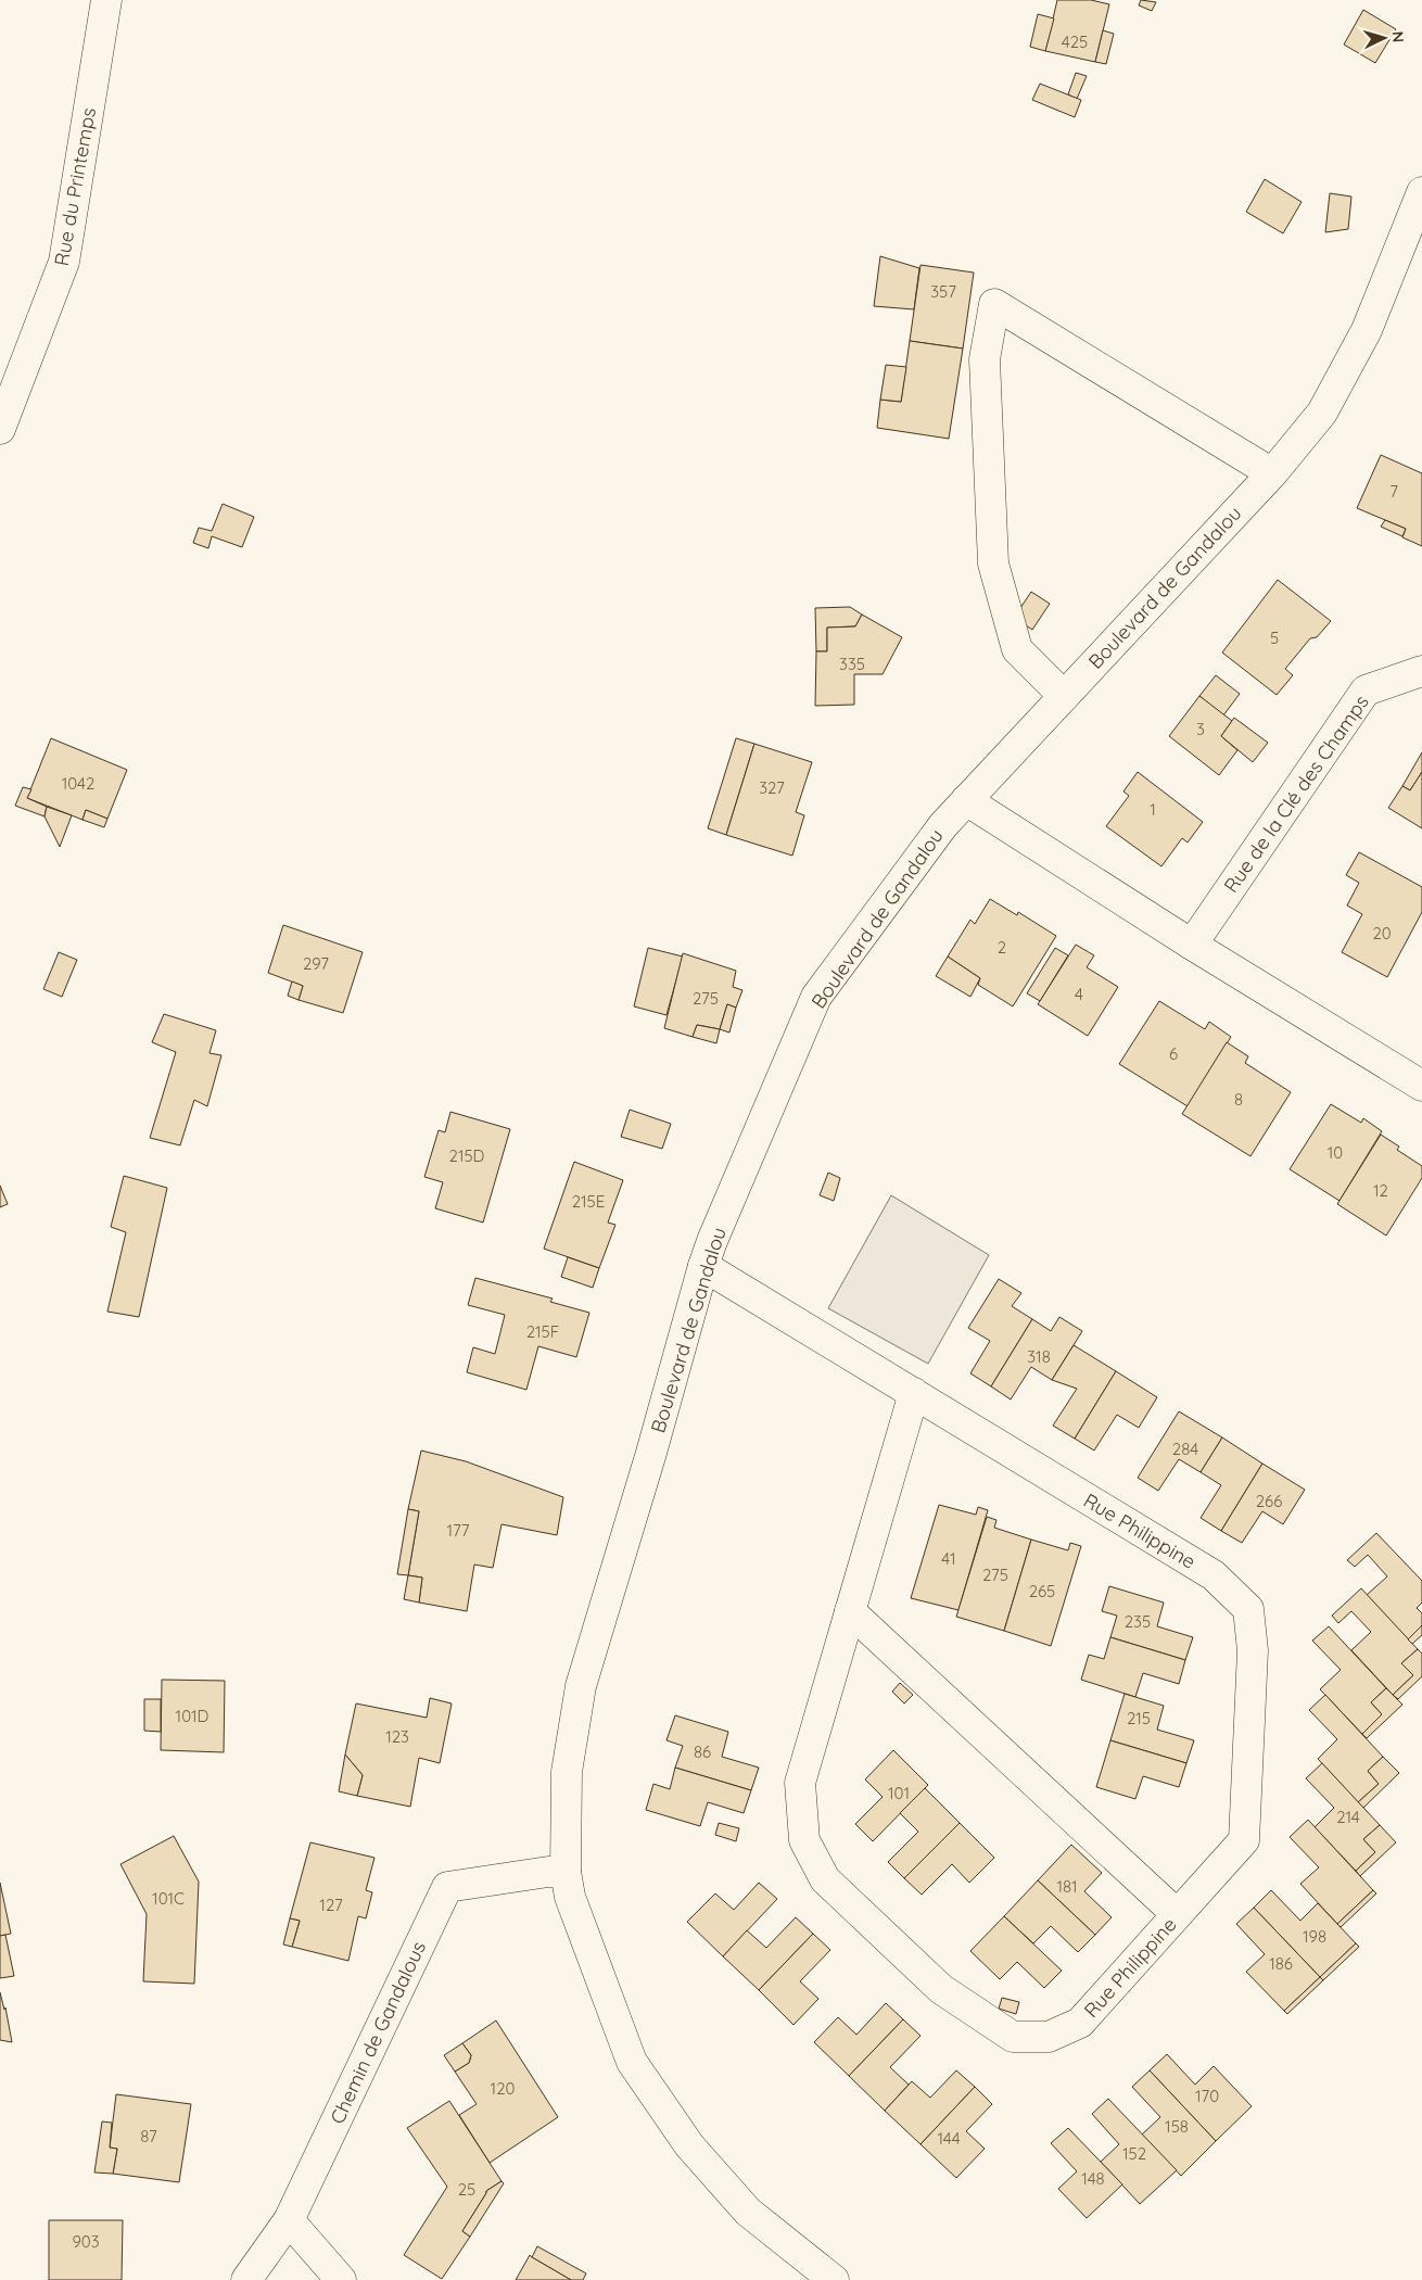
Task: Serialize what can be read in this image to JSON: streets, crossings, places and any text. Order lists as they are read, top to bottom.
{
  "streets": {
    "street": [
      "Rue du Printemps",
      "Boulevard de Gandalou",
      "Rue de la Clé des Champs",
      "Rue Philippine",
      "Chemin de Gandalous"
    ]
  },
  "crossings": [
    ["Boulevard de Gandalou", "Rue Philippine"],
    ["Boulevard de Gandalou", "Chemin de Gandalous"]
  ],
  "house_numbers": [
    "425",
    "357",
    "7",
    "5",
    "335",
    "3",
    "1042",
    "327",
    "1",
    "20",
    "2",
    "297",
    "4",
    "275",
    "6",
    "8",
    "10",
    "215D",
    "12",
    "215E",
    "215F",
    "318",
    "284",
    "266",
    "177",
    "41",
    "275",
    "265",
    "235",
    "101D",
    "215",
    "123",
    "86",
    "101",
    "214",
    "181",
    "101C",
    "127",
    "198",
    "186",
    "120",
    "170",
    "158",
    "87",
    "144",
    "152",
    "148",
    "25",
    "903"
  ],
  "north": "right"
}
